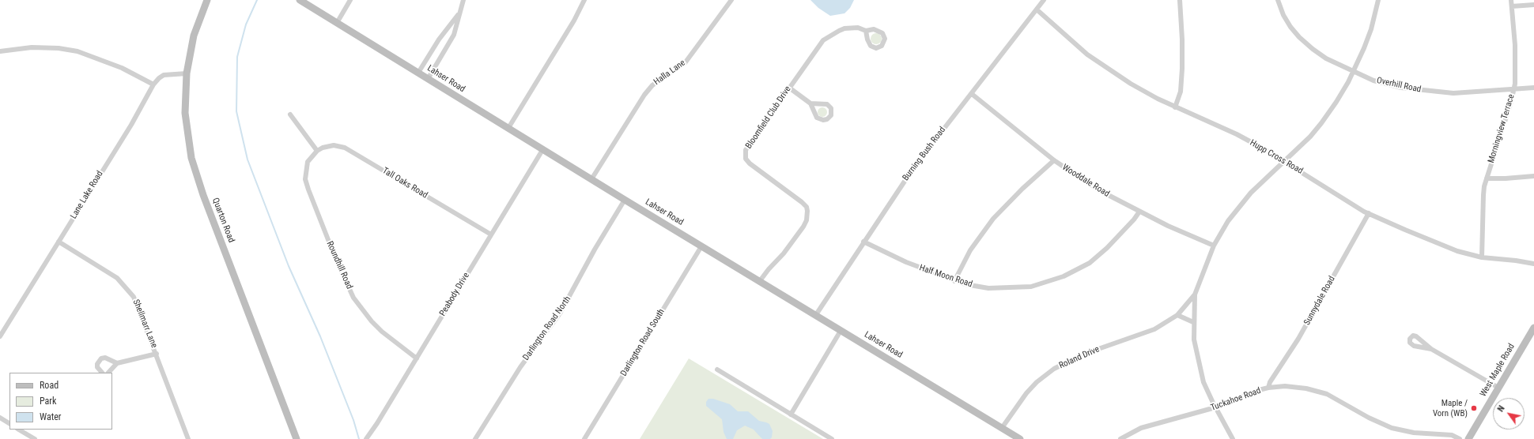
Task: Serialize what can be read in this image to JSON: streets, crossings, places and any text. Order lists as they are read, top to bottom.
{
  "streets": {
    "street": [
      "Halla Lane",
      "Lahser Road",
      "Overhill Road",
      "Bloomfield Club Drive",
      "Morningview Terrace",
      "Burning Bush Road",
      "Hupp Cross Road",
      "Wooddale Road",
      "Tall Oaks Road",
      "Lane Lake Road",
      "Quarton Road",
      "Roundhill Road",
      "Half Moon Road",
      "Peabody Drive",
      "Sunnydale Road",
      "Shellmarr Lane",
      "Darlington Road North",
      "Darlington Road South",
      "Roland Drive",
      "West Maple Road",
      "Tuckahoe Road"
    ]
  },
  "crossings": [
    ["Halla Lane", "Lahser Road"],
    ["Lahser Road", "Bloomfield Club Drive"],
    ["Lahser Road", "Burning Bush Road"],
    ["Lahser Road", "Peabody Drive"],
    ["Lahser Road", "Darlington Road North"],
    ["Lahser Road", "Darlington Road South"],
    ["Lahser Road", "Roland Drive"],
    ["Overhill Road", "Morningview Terrace"],
    ["Morningview Terrace", "Hupp Cross Road"],
    ["Burning Bush Road", "Hupp Cross Road"],
    ["Burning Bush Road", "Wooddale Road"],
    ["Burning Bush Road", "Half Moon Road"],
    ["Hupp Cross Road", "Sunnydale Road"],
    ["Wooddale Road", "Half Moon Road"],
    ["Tall Oaks Road", "Roundhill Road"],
    ["Tall Oaks Road", "Peabody Drive"],
    ["Lane Lake Road", "Quarton Road"],
    ["Lane Lake Road", "Shellmarr Lane"],
    ["Roundhill Road", "Peabody Drive"],
    ["Sunnydale Road", "Tuckahoe Road"]
  ],
  "places": ["Maple / Vorn (WB)"],
  "legend": ["Road", "Park", "Water"],
  "north": "top left"
}
